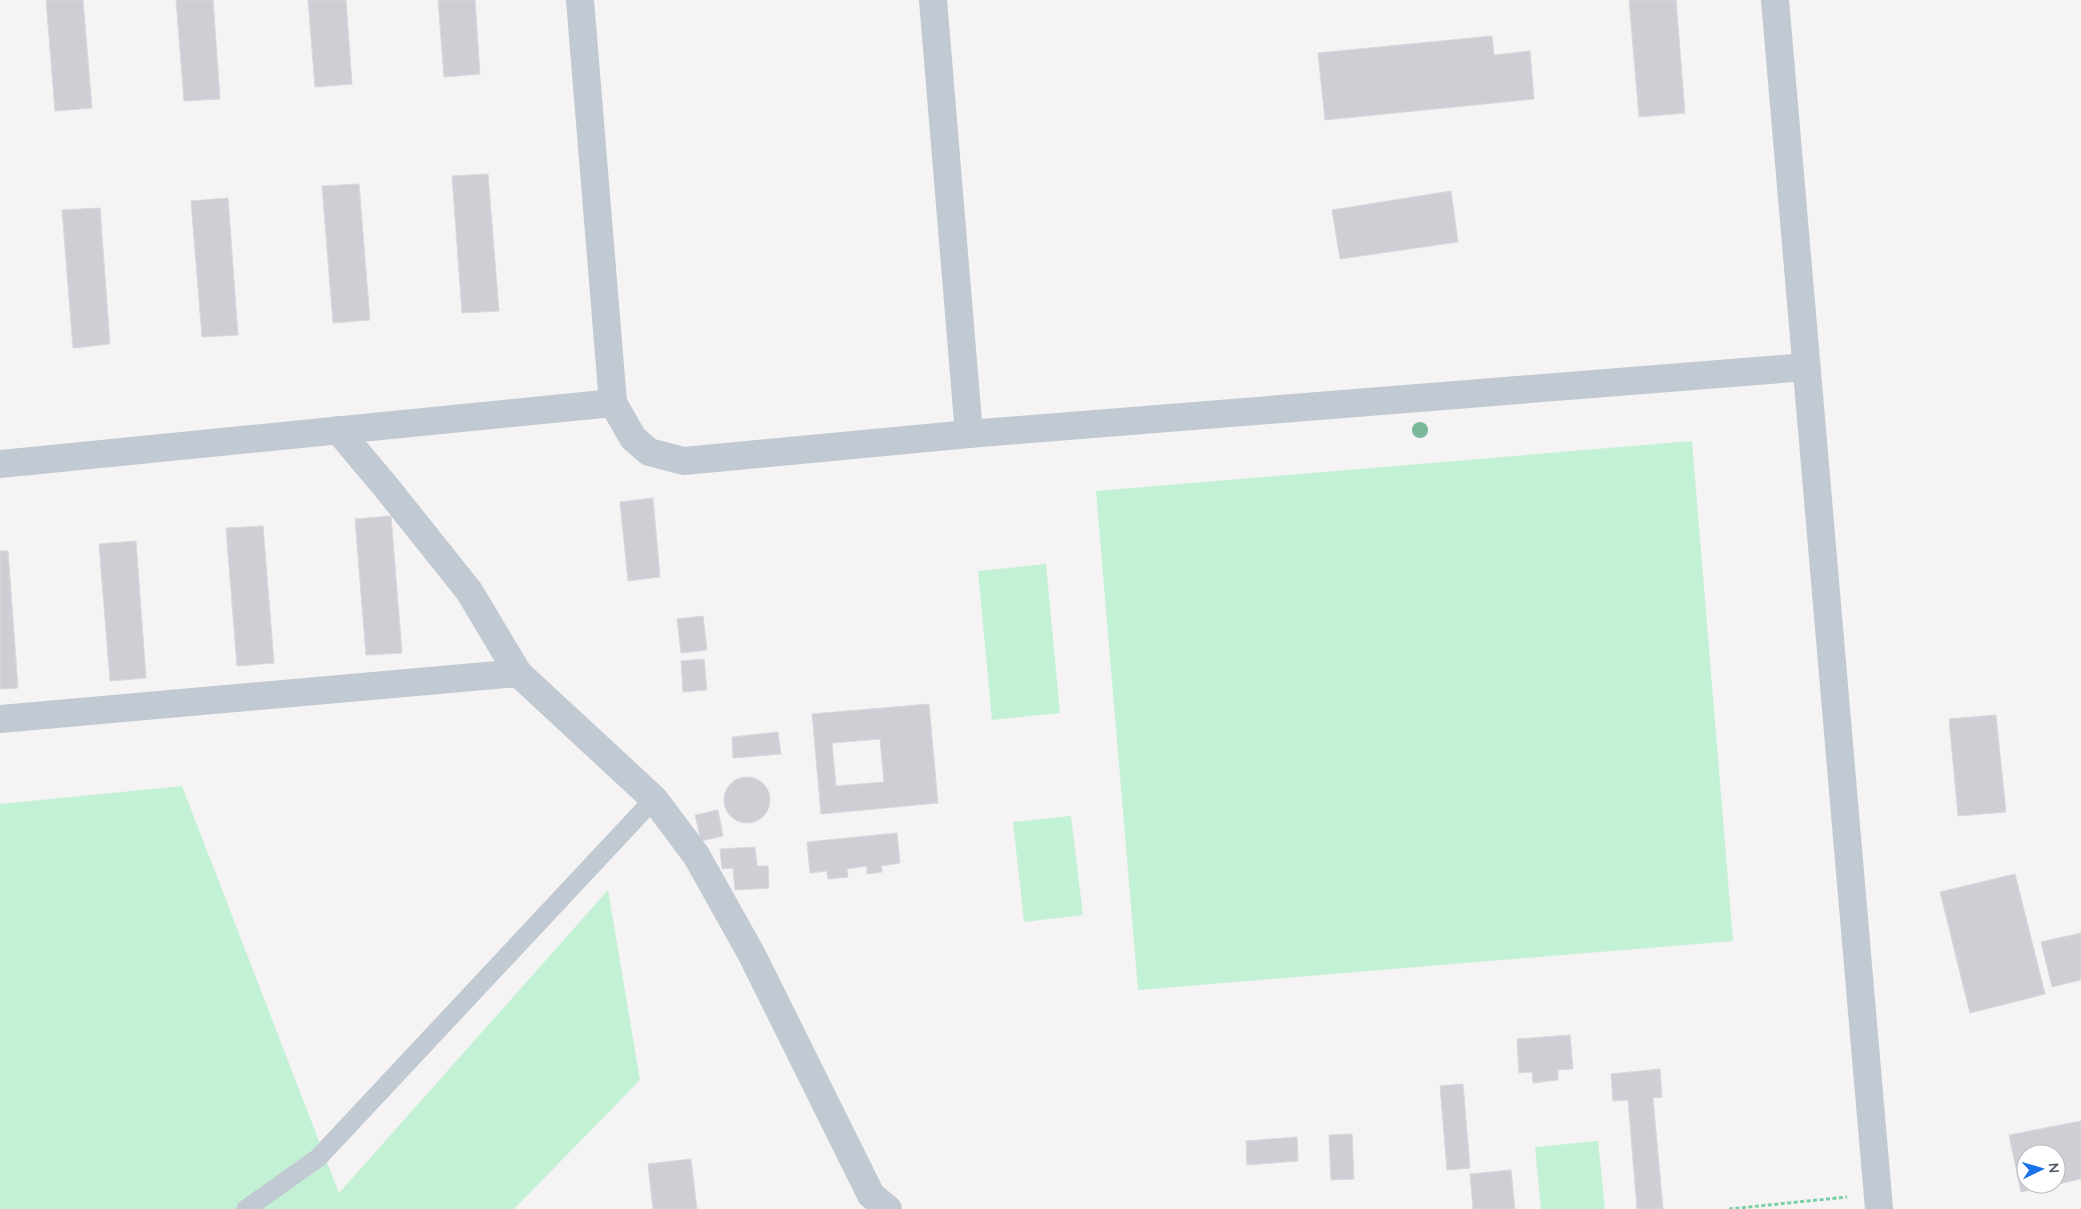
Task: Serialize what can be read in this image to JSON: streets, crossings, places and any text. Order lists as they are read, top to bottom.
{
  "north": "right"
}
